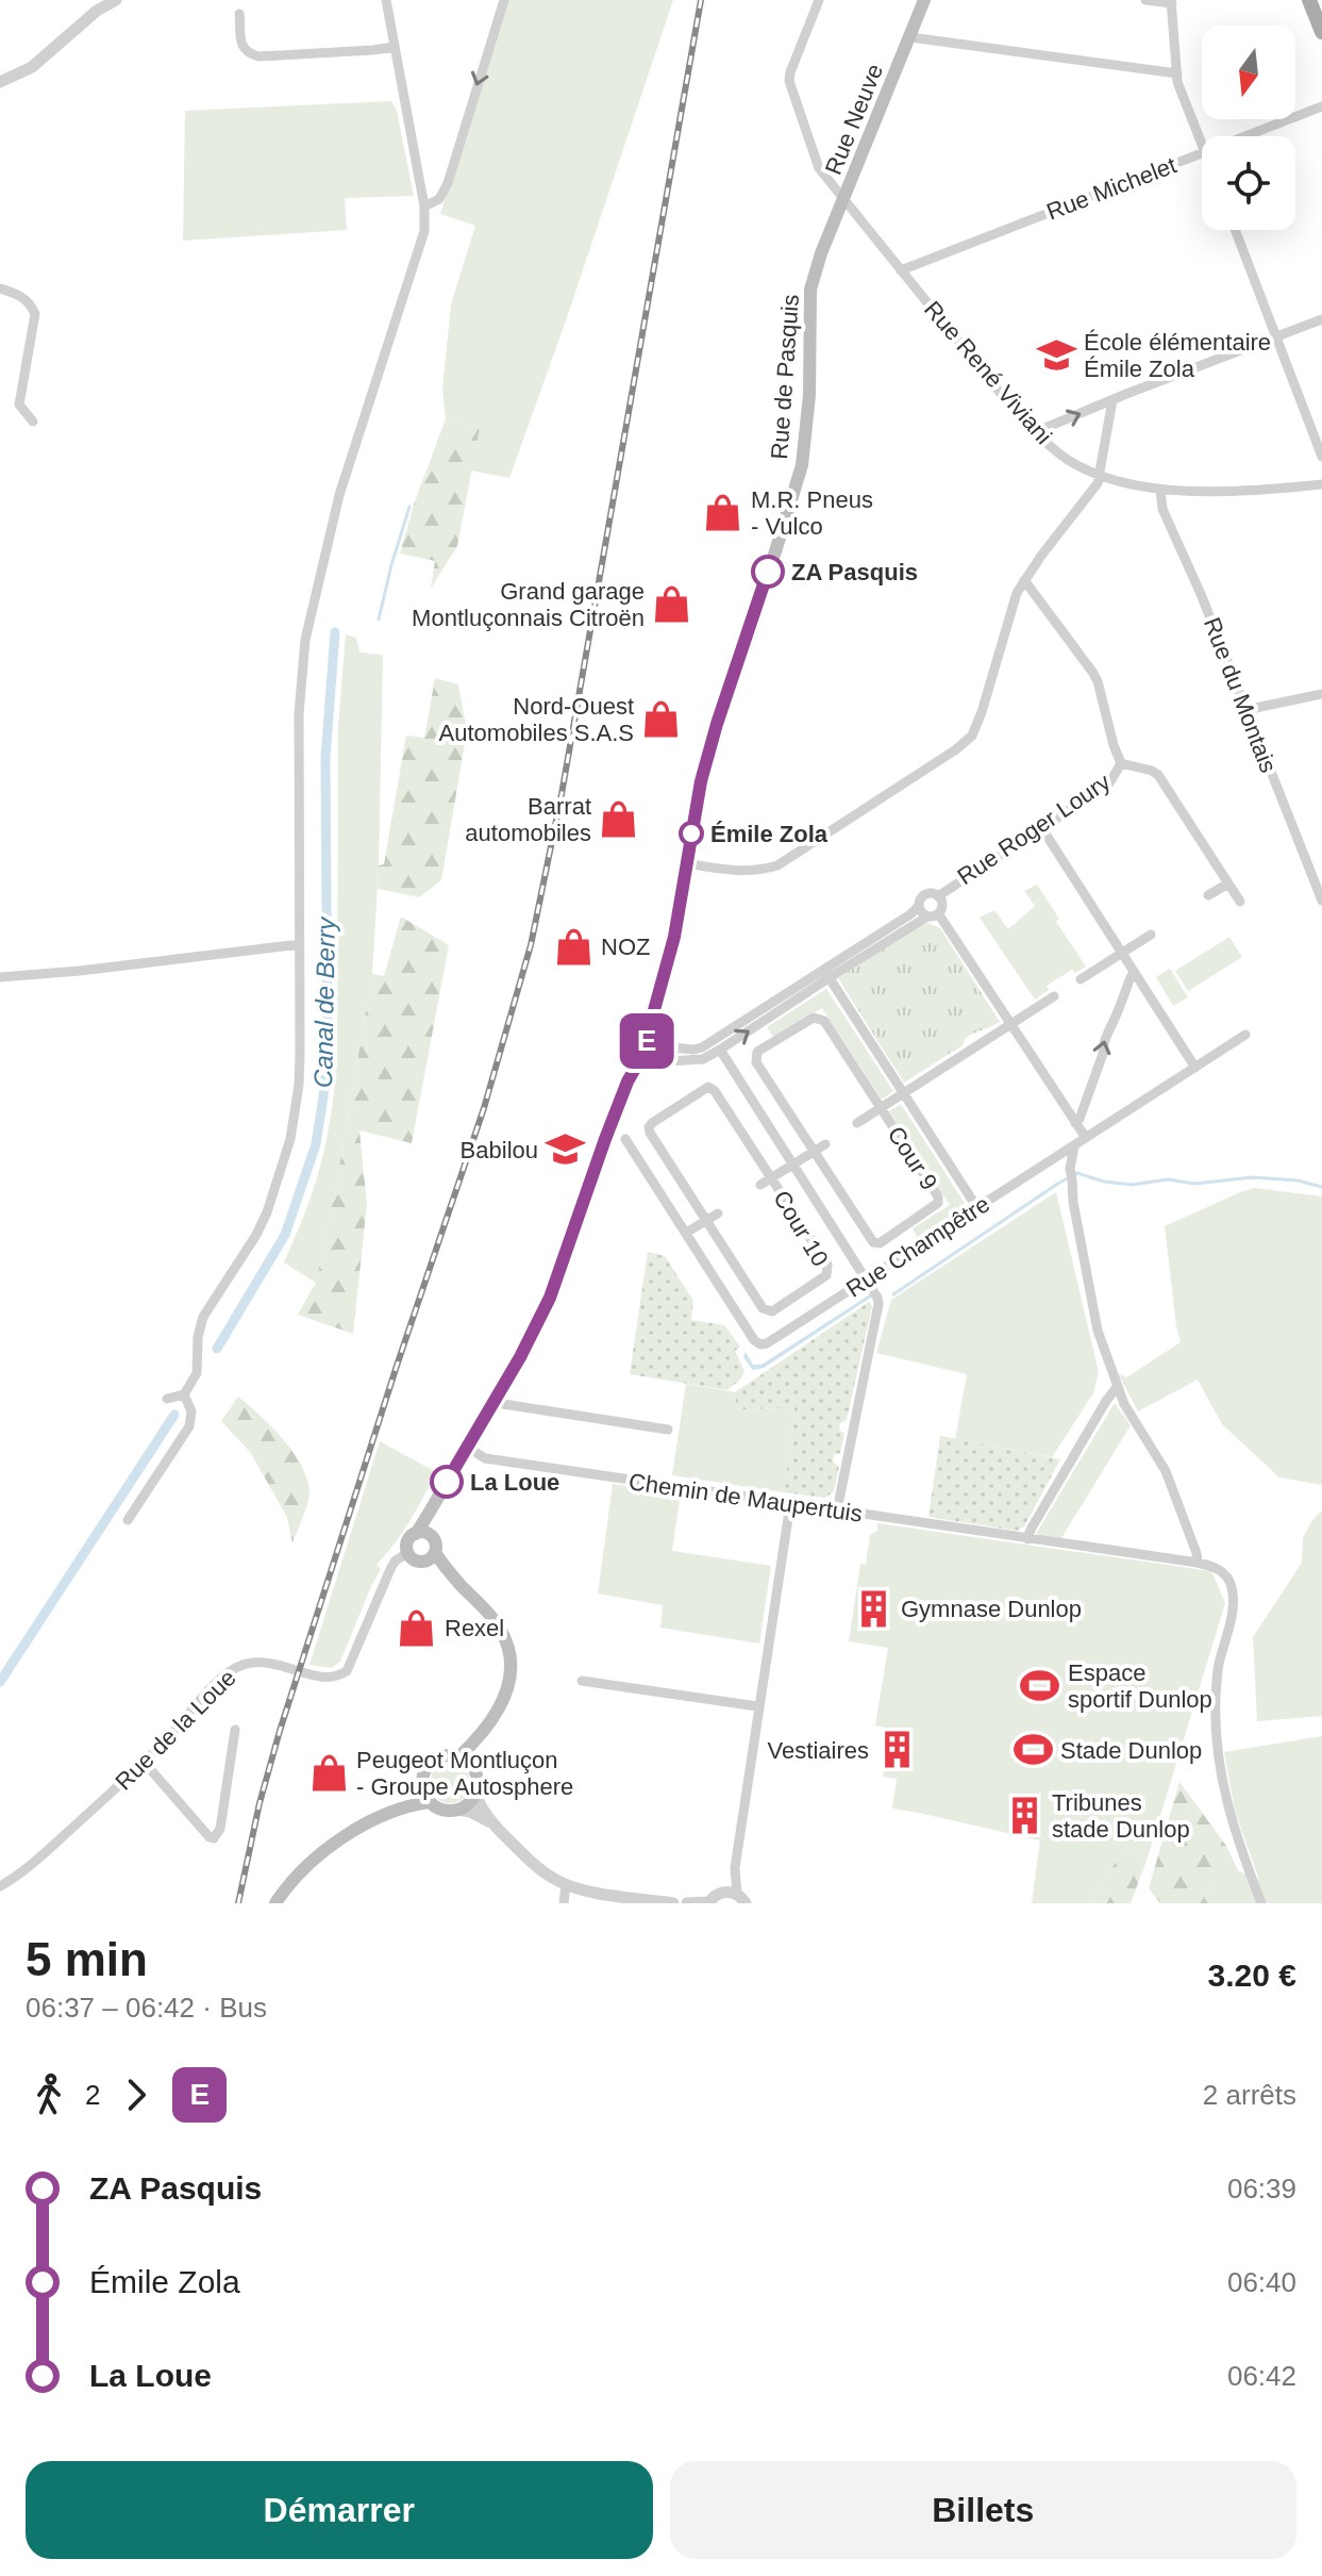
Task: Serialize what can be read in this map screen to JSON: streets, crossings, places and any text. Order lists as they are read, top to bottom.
{
  "streets": {
    "main road": ["Rue Neuve", "Rue de Pasquis"],
    "street": [
      "Rue Michelet",
      "Rue René Viviani",
      "Rue du Montais",
      "Rue Roger Loury",
      "Cour 9",
      "Cour 10",
      "Rue Champêtre",
      "Chemin de Maupertuis",
      "Rue de la Loue"
    ]
  },
  "crossings": [
    ["Rue Neuve", "Rue René Viviani"],
    ["Rue Neuve", "Rue de Pasquis"],
    ["Rue Michelet", "Rue René Viviani"],
    ["Rue René Viviani", "Rue du Montais"],
    ["Rue de Pasquis", "Rue Roger Loury"]
  ],
  "water": ["Canal de Berry"],
  "places": {
    "school or university": ["École élémentaire Émile Zola", "Babilou"],
    "shop": [
      "M.R. Pneus - Vulco",
      "Grand garage Montluçonnais Citroën",
      "Nord-Ouest Automobiles S.A.S",
      "Barrat automobiles",
      "NOZ",
      "Rexel",
      "Peugeot Montluçon - Groupe Autosphere"
    ],
    "other": ["ZA Pasquis", "Émile Zola", "La Loue"],
    "building": ["Gymnase Dunlop", "Vestiaires", "Tribunes stade Dunlop"],
    "sports": ["Espace sportif Dunlop", "Stade Dunlop"]
  },
  "lines": ["bus line E"],
  "north": "bottom",
  "page": {
    "on_map": "E",
    "heading": ["5 min", "06:37 – 06:42 · Bus", "3.20 €"],
    "legs": ["2", "E", "2 arrêts"],
    "list": [
      {
        "name": "ZA Pasquis",
        "value": "06:39"
      },
      {
        "name": "Émile Zola",
        "value": "06:40"
      },
      {
        "name": "La Loue",
        "value": "06:42"
      }
    ],
    "buttons": ["Démarrer", "Billets"]
  }
}
